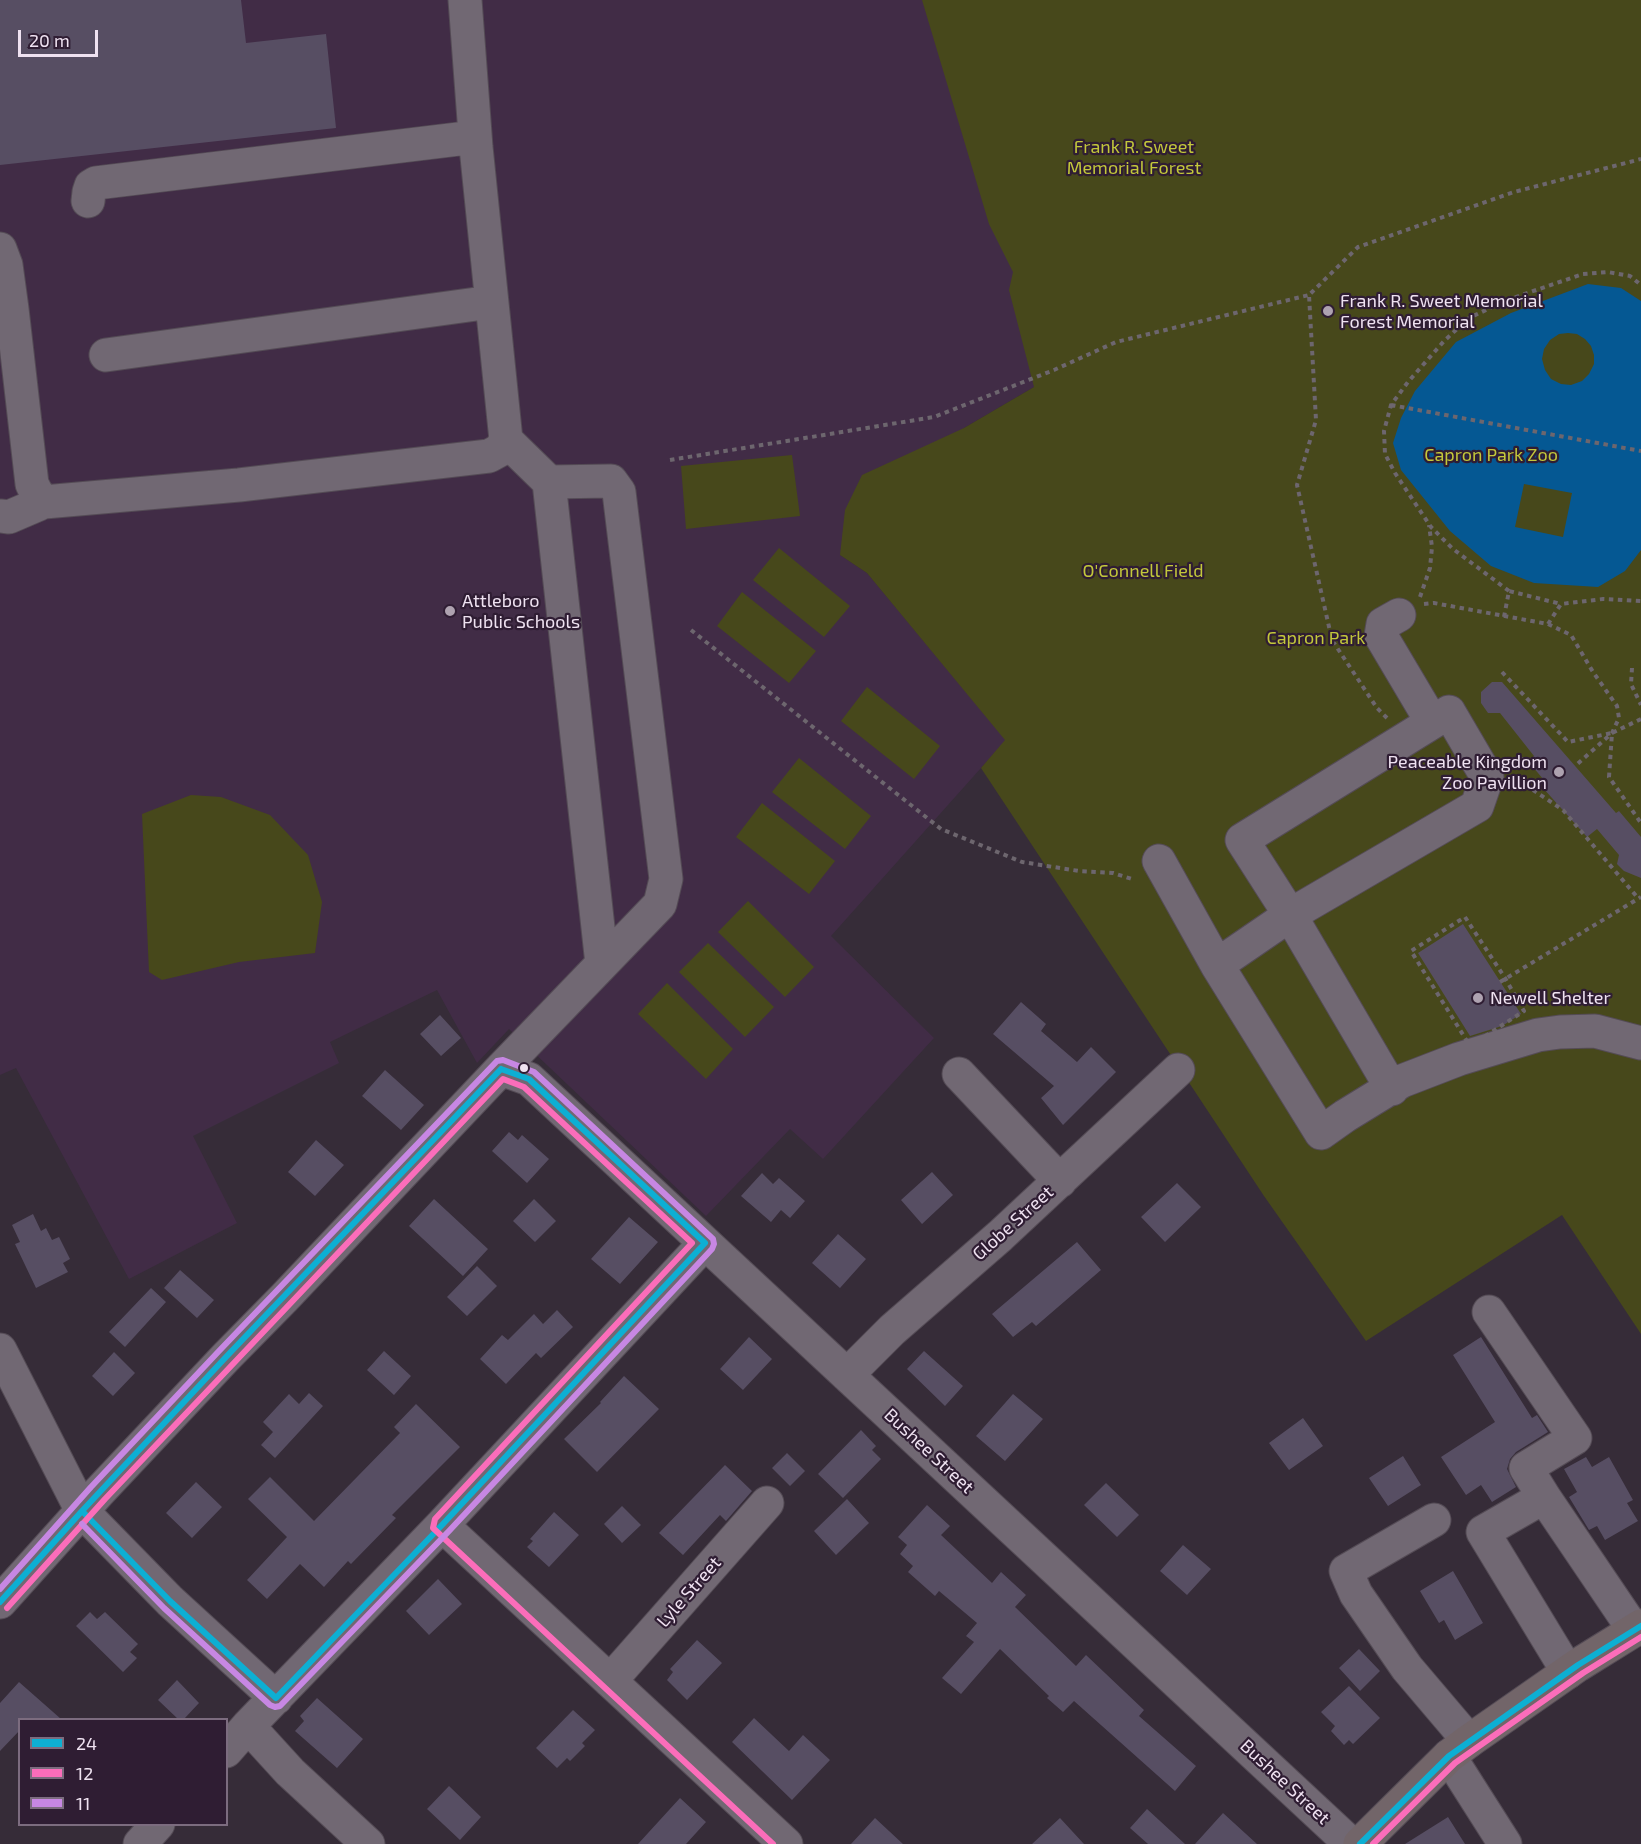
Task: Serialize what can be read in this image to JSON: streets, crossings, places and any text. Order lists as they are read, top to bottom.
{
  "streets": {
    "street": ["Globe Street", "Bushee Street", "Lyle Street"]
  },
  "crossings": [
    ["Globe Street", "Bushee Street"]
  ],
  "parks": [
    "Frank R. Sweet Memorial Forest",
    "Capron Park Zoo",
    "O'Connell Field",
    "Capron Park"
  ],
  "places": [
    "Frank R. Sweet Memorial Forest Memorial",
    "Attleboro Public Schools",
    "Peaceable Kingdom Zoo Pavillion",
    "Newell Shelter"
  ],
  "lines": ["transit line 11", "transit line 24", "transit line 12"],
  "legend": ["24", "12", "11"],
  "scale_bar": "20 m"
}
